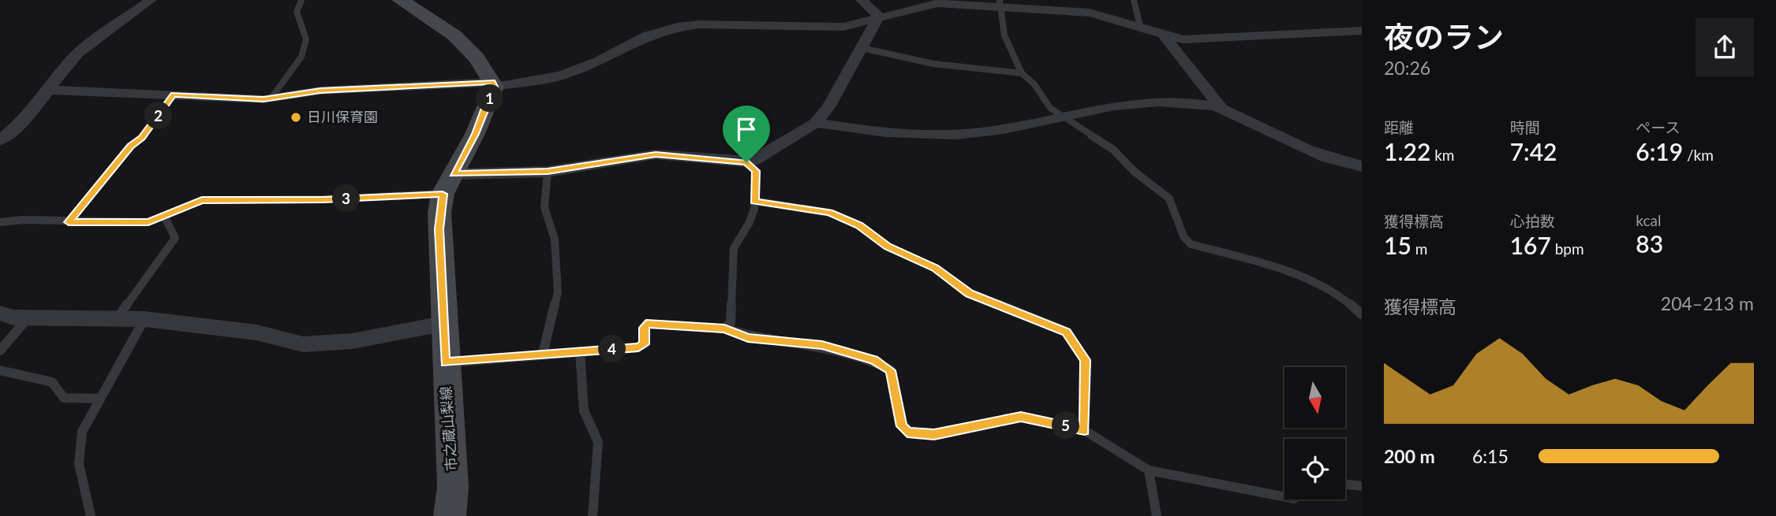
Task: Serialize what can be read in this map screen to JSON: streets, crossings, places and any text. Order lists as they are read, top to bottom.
{
  "streets": {
    "main road": ["市之蔵山梨線"]
  },
  "places": ["日川保育園"],
  "north": "bottom",
  "page": {
    "heading": ["夜のラン", "20:26"],
    "pins": [
      "1",
      "2",
      "3",
      "4",
      "5"
    ],
    "stats": [
      ["距離", "1.22 km"],
      ["時間", "7:42"],
      ["ペース", "6:19 /km"],
      ["獲得標高", "15 m"],
      ["心拍数", "167 bpm"],
      ["kcal", "83"]
    ],
    "chart": ["獲得標高", "204–213 m"],
    "list": [
      {
        "name": "200 m",
        "note": "6:15"
      }
    ]
  }
}
